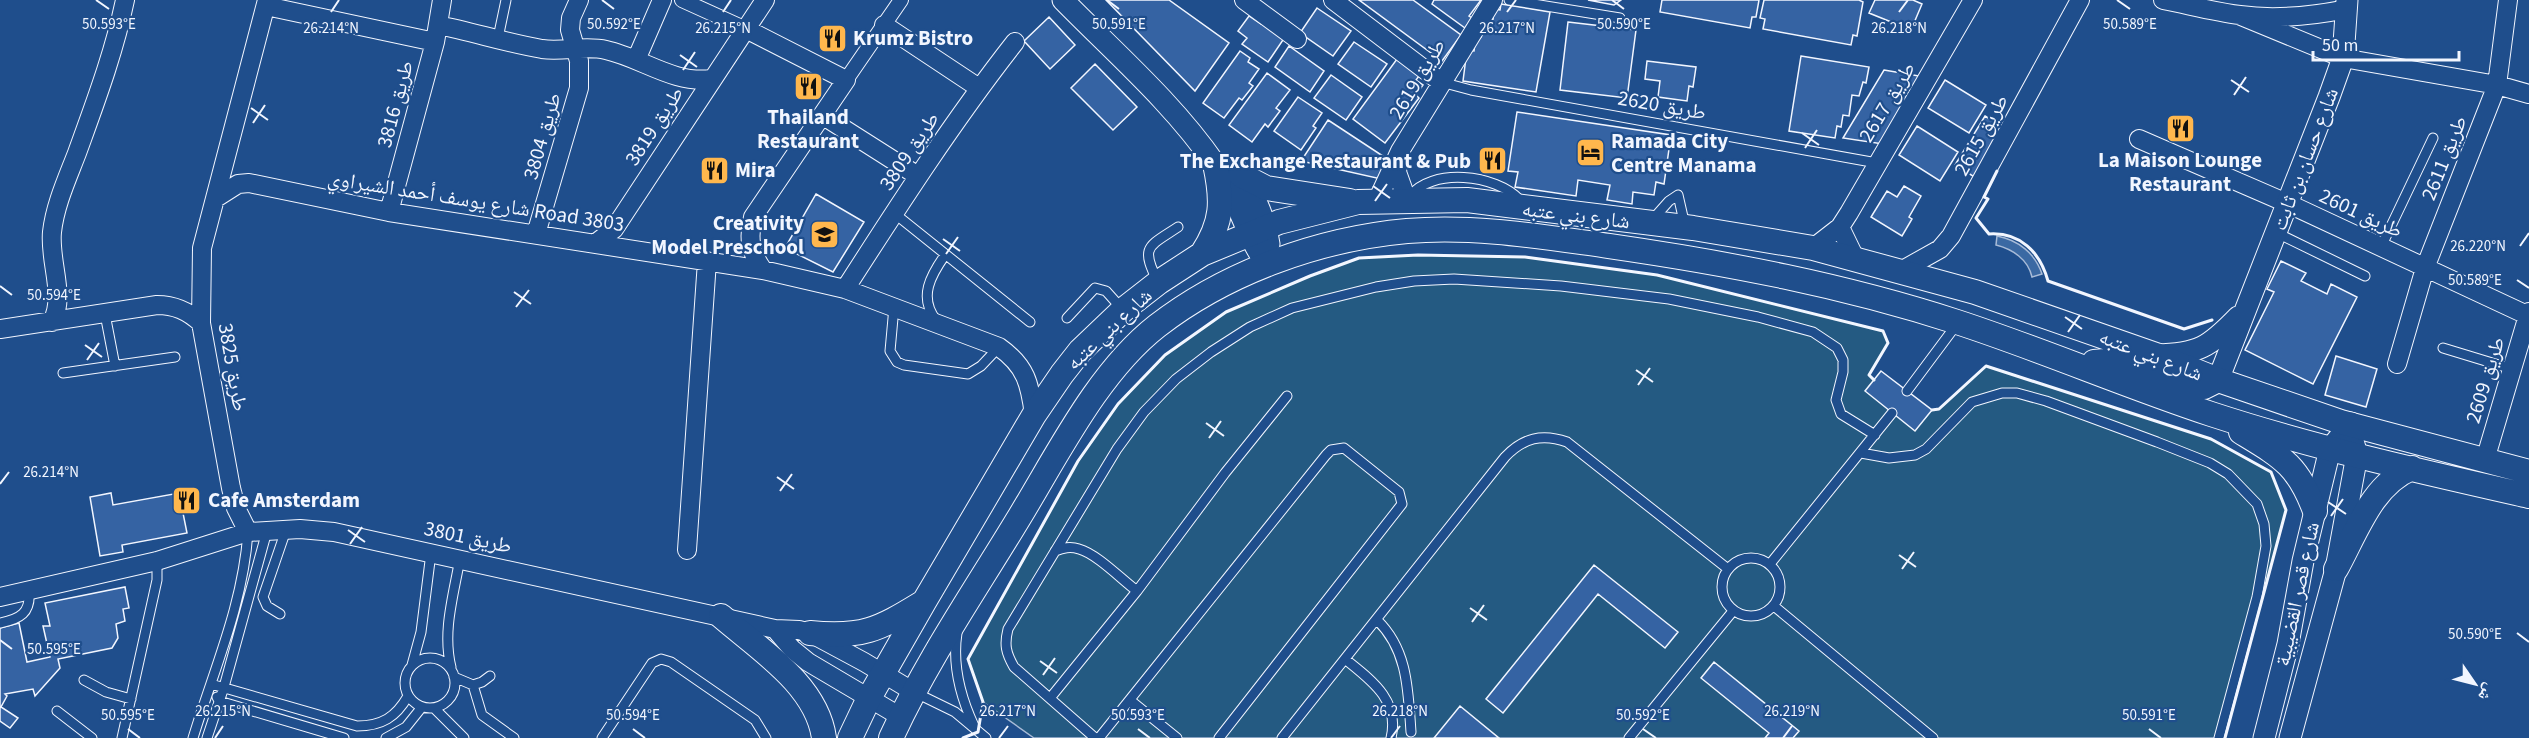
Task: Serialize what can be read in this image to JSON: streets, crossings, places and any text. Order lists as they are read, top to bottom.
{
  "streets": {
    "main road": ["شارع بني عتبه"],
    "street": [
      "طريق 2619",
      "طريق 2617",
      "طريق 3816",
      "طريق 3819",
      "طريق 2615",
      "طريق 3804",
      "طريق 3809",
      "طريق 2611",
      "شارع حسان بن ثابت",
      "شارع يوسف أحمد الشيراوي Road 3803",
      "طريق 2601",
      "طريق 3825",
      "طريق 2609",
      "طريق 3801",
      "شارع قصر القضيبية"
    ],
    "lane": ["طريق 2620"]
  },
  "crossings": [
    ["طريق 2619", "طريق 2620"],
    ["طريق 2619", "شارع بني عتبه"],
    ["طريق 2617", "طريق 2620"],
    ["طريق 2617", "شارع بني عتبه"],
    ["طريق 3816", "شارع يوسف أحمد الشيراوي Road 3803"],
    ["طريق 3816", "طريق 3825"],
    ["طريق 3819", "شارع يوسف أحمد الشيراوي Road 3803"],
    ["طريق 2615", "شارع بني عتبه"],
    ["طريق 3804", "شارع يوسف أحمد الشيراوي Road 3803"],
    ["طريق 3809", "شارع يوسف أحمد الشيراوي Road 3803"],
    ["طريق 2611", "طريق 2601"],
    ["شارع حسان بن ثابت", "طريق 2601"],
    ["شارع حسان بن ثابت", "شارع بني عتبه"],
    ["شارع يوسف أحمد الشيراوي Road 3803", "شارع بني عتبه"],
    ["شارع يوسف أحمد الشيراوي Road 3803", "طريق 3825"],
    ["طريق 2601", "طريق 2609"],
    ["شارع بني عتبه", "طريق 2609"],
    ["شارع بني عتبه", "شارع قصر القضيبية"],
    ["طريق 3825", "طريق 3801"]
  ],
  "places": {
    "restaurant": [
      "Krumz Bistro",
      "Thailand Restaurant",
      "La Maison Lounge Restaurant",
      "The Exchange Restaurant & Pub",
      "Mira",
      "Cafe Amsterdam"
    ],
    "hotel": ["Ramada City Centre Manama"],
    "school or university": ["Creativity Model Preschool"]
  },
  "scale_bar": "50 m",
  "north": "bottom right",
  "coordinates": [
    "50.593°E",
    "50.592°E",
    "50.591°E",
    "50.590°E",
    "50.589°E",
    "26.214°N",
    "26.215°N",
    "26.217°N",
    "26.218°N",
    "26.220°N",
    "50.594°E",
    "50.595°E",
    "26.219°N"
  ]
}
